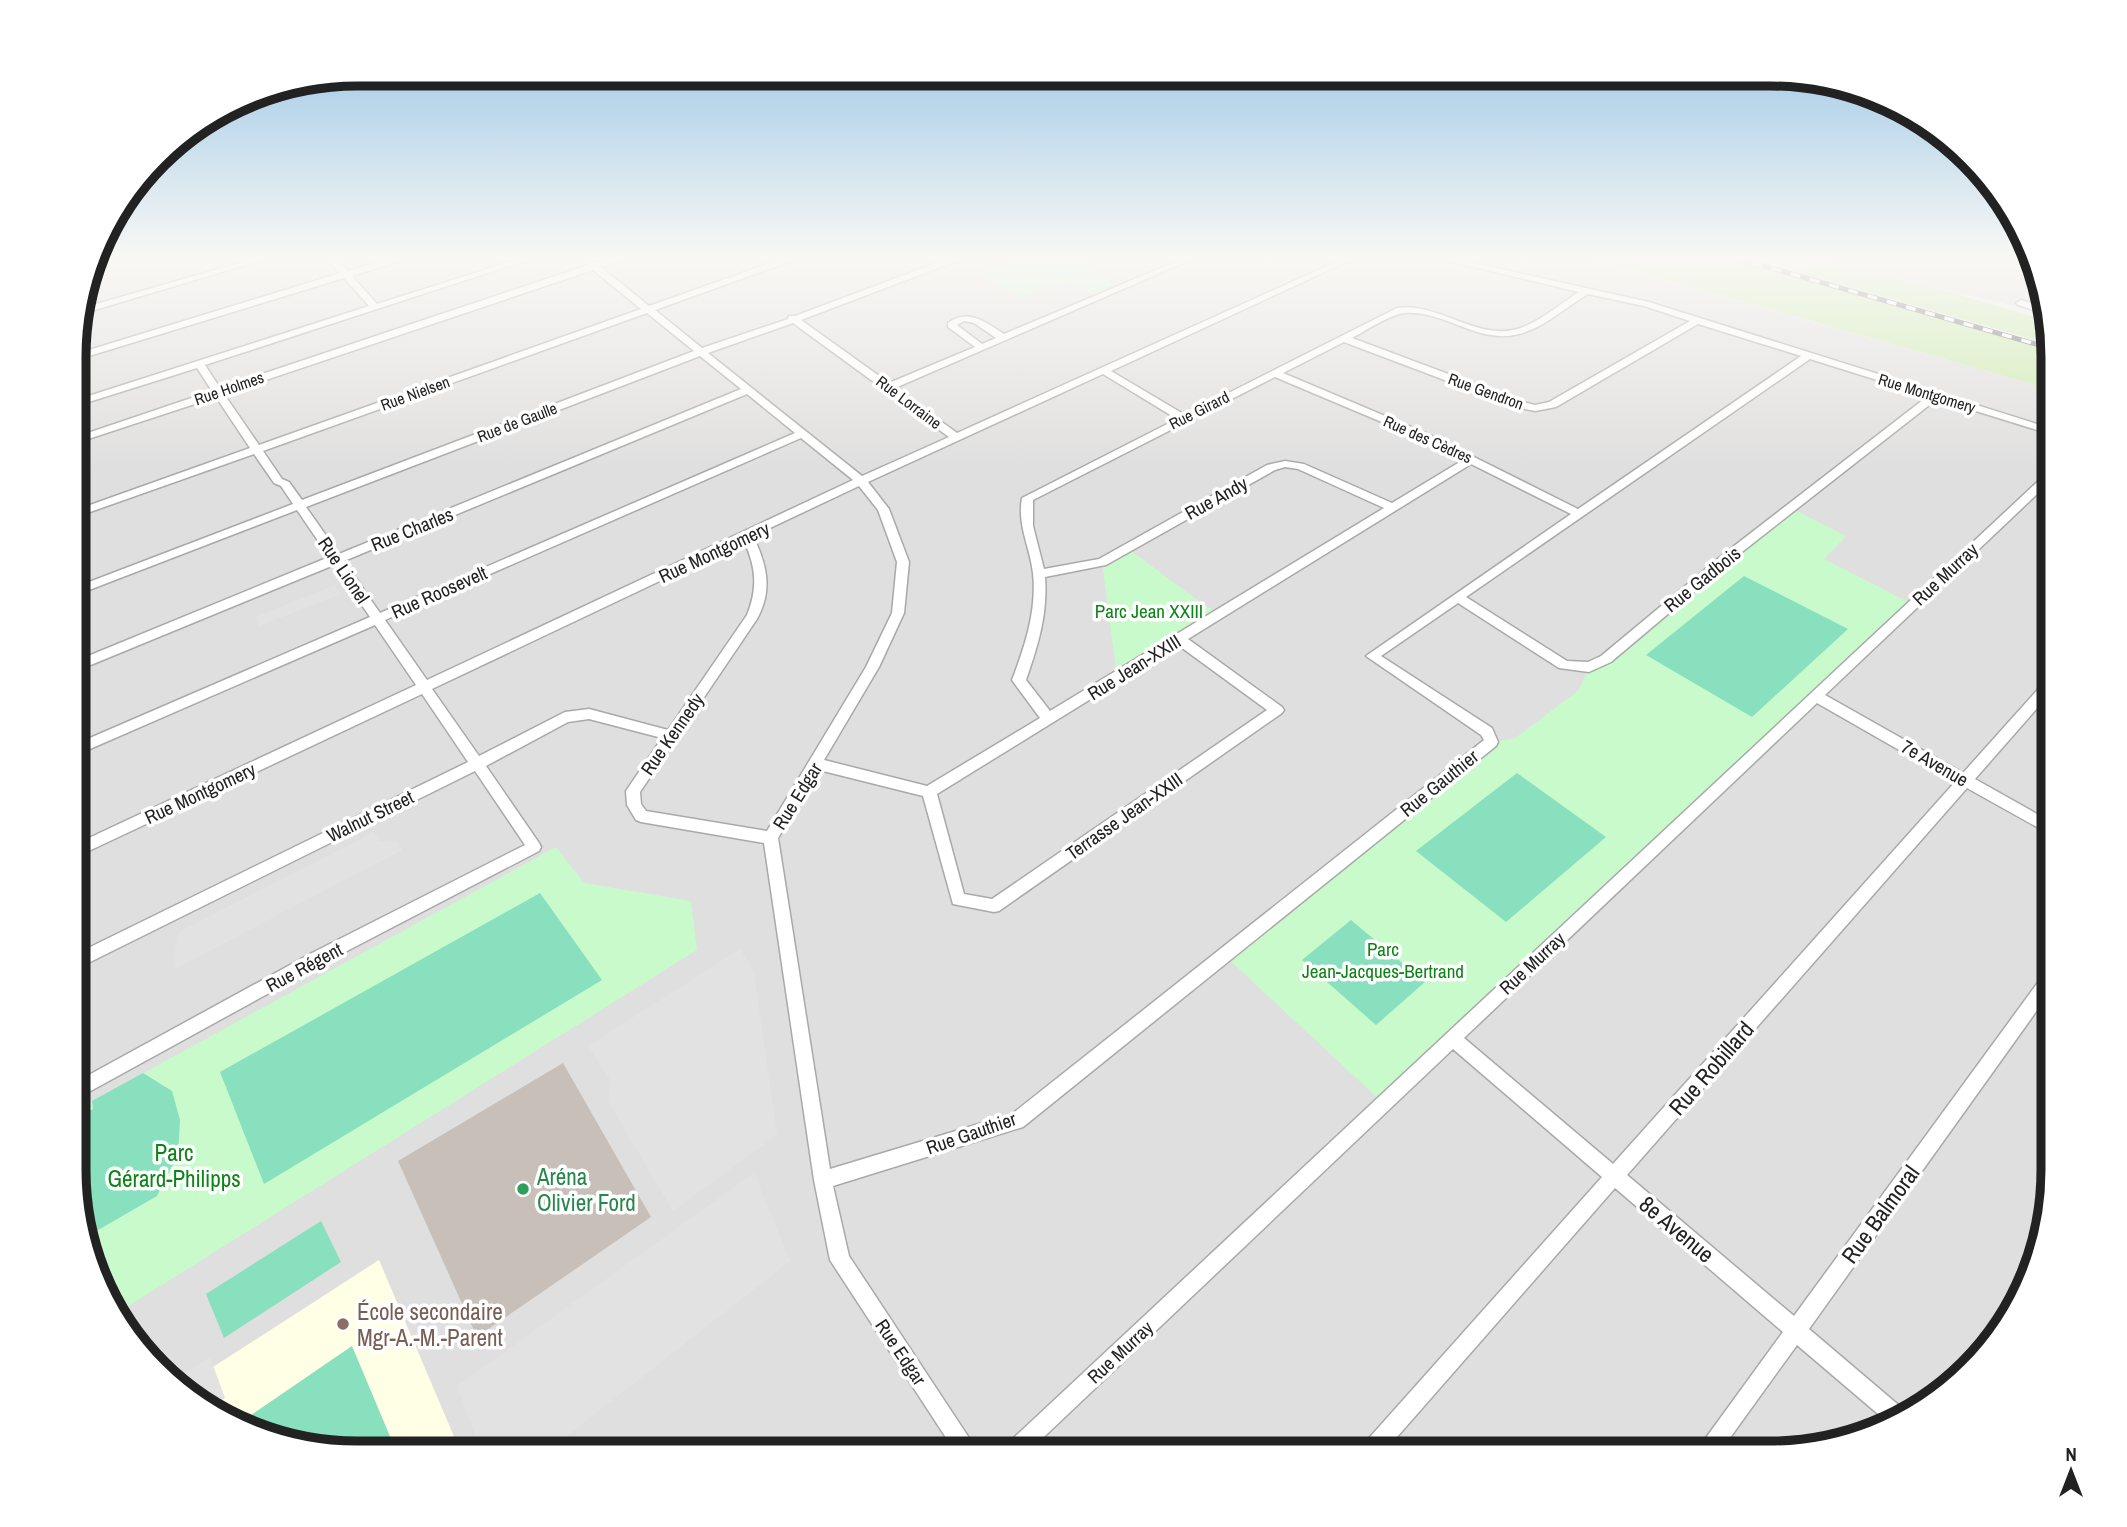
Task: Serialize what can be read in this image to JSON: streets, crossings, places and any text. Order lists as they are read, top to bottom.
{
  "streets": {
    "street": [
      "Rue Holmes",
      "Rue Gendron",
      "Rue Nielsen",
      "Rue Montgomery",
      "Rue Lorraine",
      "Rue Girard",
      "Rue de Gaulle",
      "Rue des Cèdres",
      "Rue Andy",
      "Rue Charles",
      "Rue Lionel",
      "Rue Murray",
      "Rue Gadbois",
      "Rue Roosevelt",
      "Rue Jean-XXIII",
      "Rue Kennedy",
      "7e Avenue",
      "Rue Gauthier",
      "Rue Edgar",
      "Walnut Street",
      "Terrasse Jean-XXIII",
      "Rue Régent",
      "Rue Robillard",
      "Rue Balmoral",
      "8e Avenue"
    ]
  },
  "crossings": [
    ["Rue Holmes", "Rue Lionel"],
    ["Rue Gendron", "Rue Girard"],
    ["Rue Nielsen", "Rue Lionel"],
    ["Rue Montgomery", "Rue Lorraine"],
    ["Rue Montgomery", "Rue Lionel"],
    ["Rue Montgomery", "Rue Gadbois"],
    ["Rue Montgomery", "Rue Kennedy"],
    ["Rue Montgomery", "Rue Gauthier"],
    ["Rue Montgomery", "Rue Edgar"],
    ["Rue Girard", "Rue des Cèdres"],
    ["Rue Girard", "Rue Andy"],
    ["Rue Girard", "Rue Jean-XXIII"],
    ["Rue de Gaulle", "Rue Lionel"],
    ["Rue de Gaulle", "Rue Edgar"],
    ["Rue des Cèdres", "Rue Jean-XXIII"],
    ["Rue des Cèdres", "Rue Gauthier"],
    ["Rue Andy", "Rue Jean-XXIII"],
    ["Rue Charles", "Rue Lionel"],
    ["Rue Charles", "Rue Edgar"],
    ["Rue Lionel", "Rue Roosevelt"],
    ["Rue Lionel", "Walnut Street"],
    ["Rue Lionel", "Rue Régent"],
    ["Rue Murray", "7e Avenue"],
    ["Rue Murray", "8e Avenue"],
    ["Rue Gadbois", "Rue Gauthier"],
    ["Rue Roosevelt", "Rue Edgar"],
    ["Rue Jean-XXIII", "Terrasse Jean-XXIII"],
    ["Rue Kennedy", "Rue Edgar"],
    ["Rue Kennedy", "Walnut Street"],
    ["7e Avenue", "Rue Robillard"],
    ["Rue Gauthier", "Rue Edgar"],
    ["Rue Robillard", "8e Avenue"],
    ["Rue Balmoral", "8e Avenue"]
  ],
  "parks": ["Parc Jean XXIII", "Parc Jean-Jacques-Bertrand", "Parc Gérard-Philipps"],
  "places": ["Aréna Olivier Ford", "École secondaire Mgr-A.-M.-Parent"],
  "north": "top"
}
